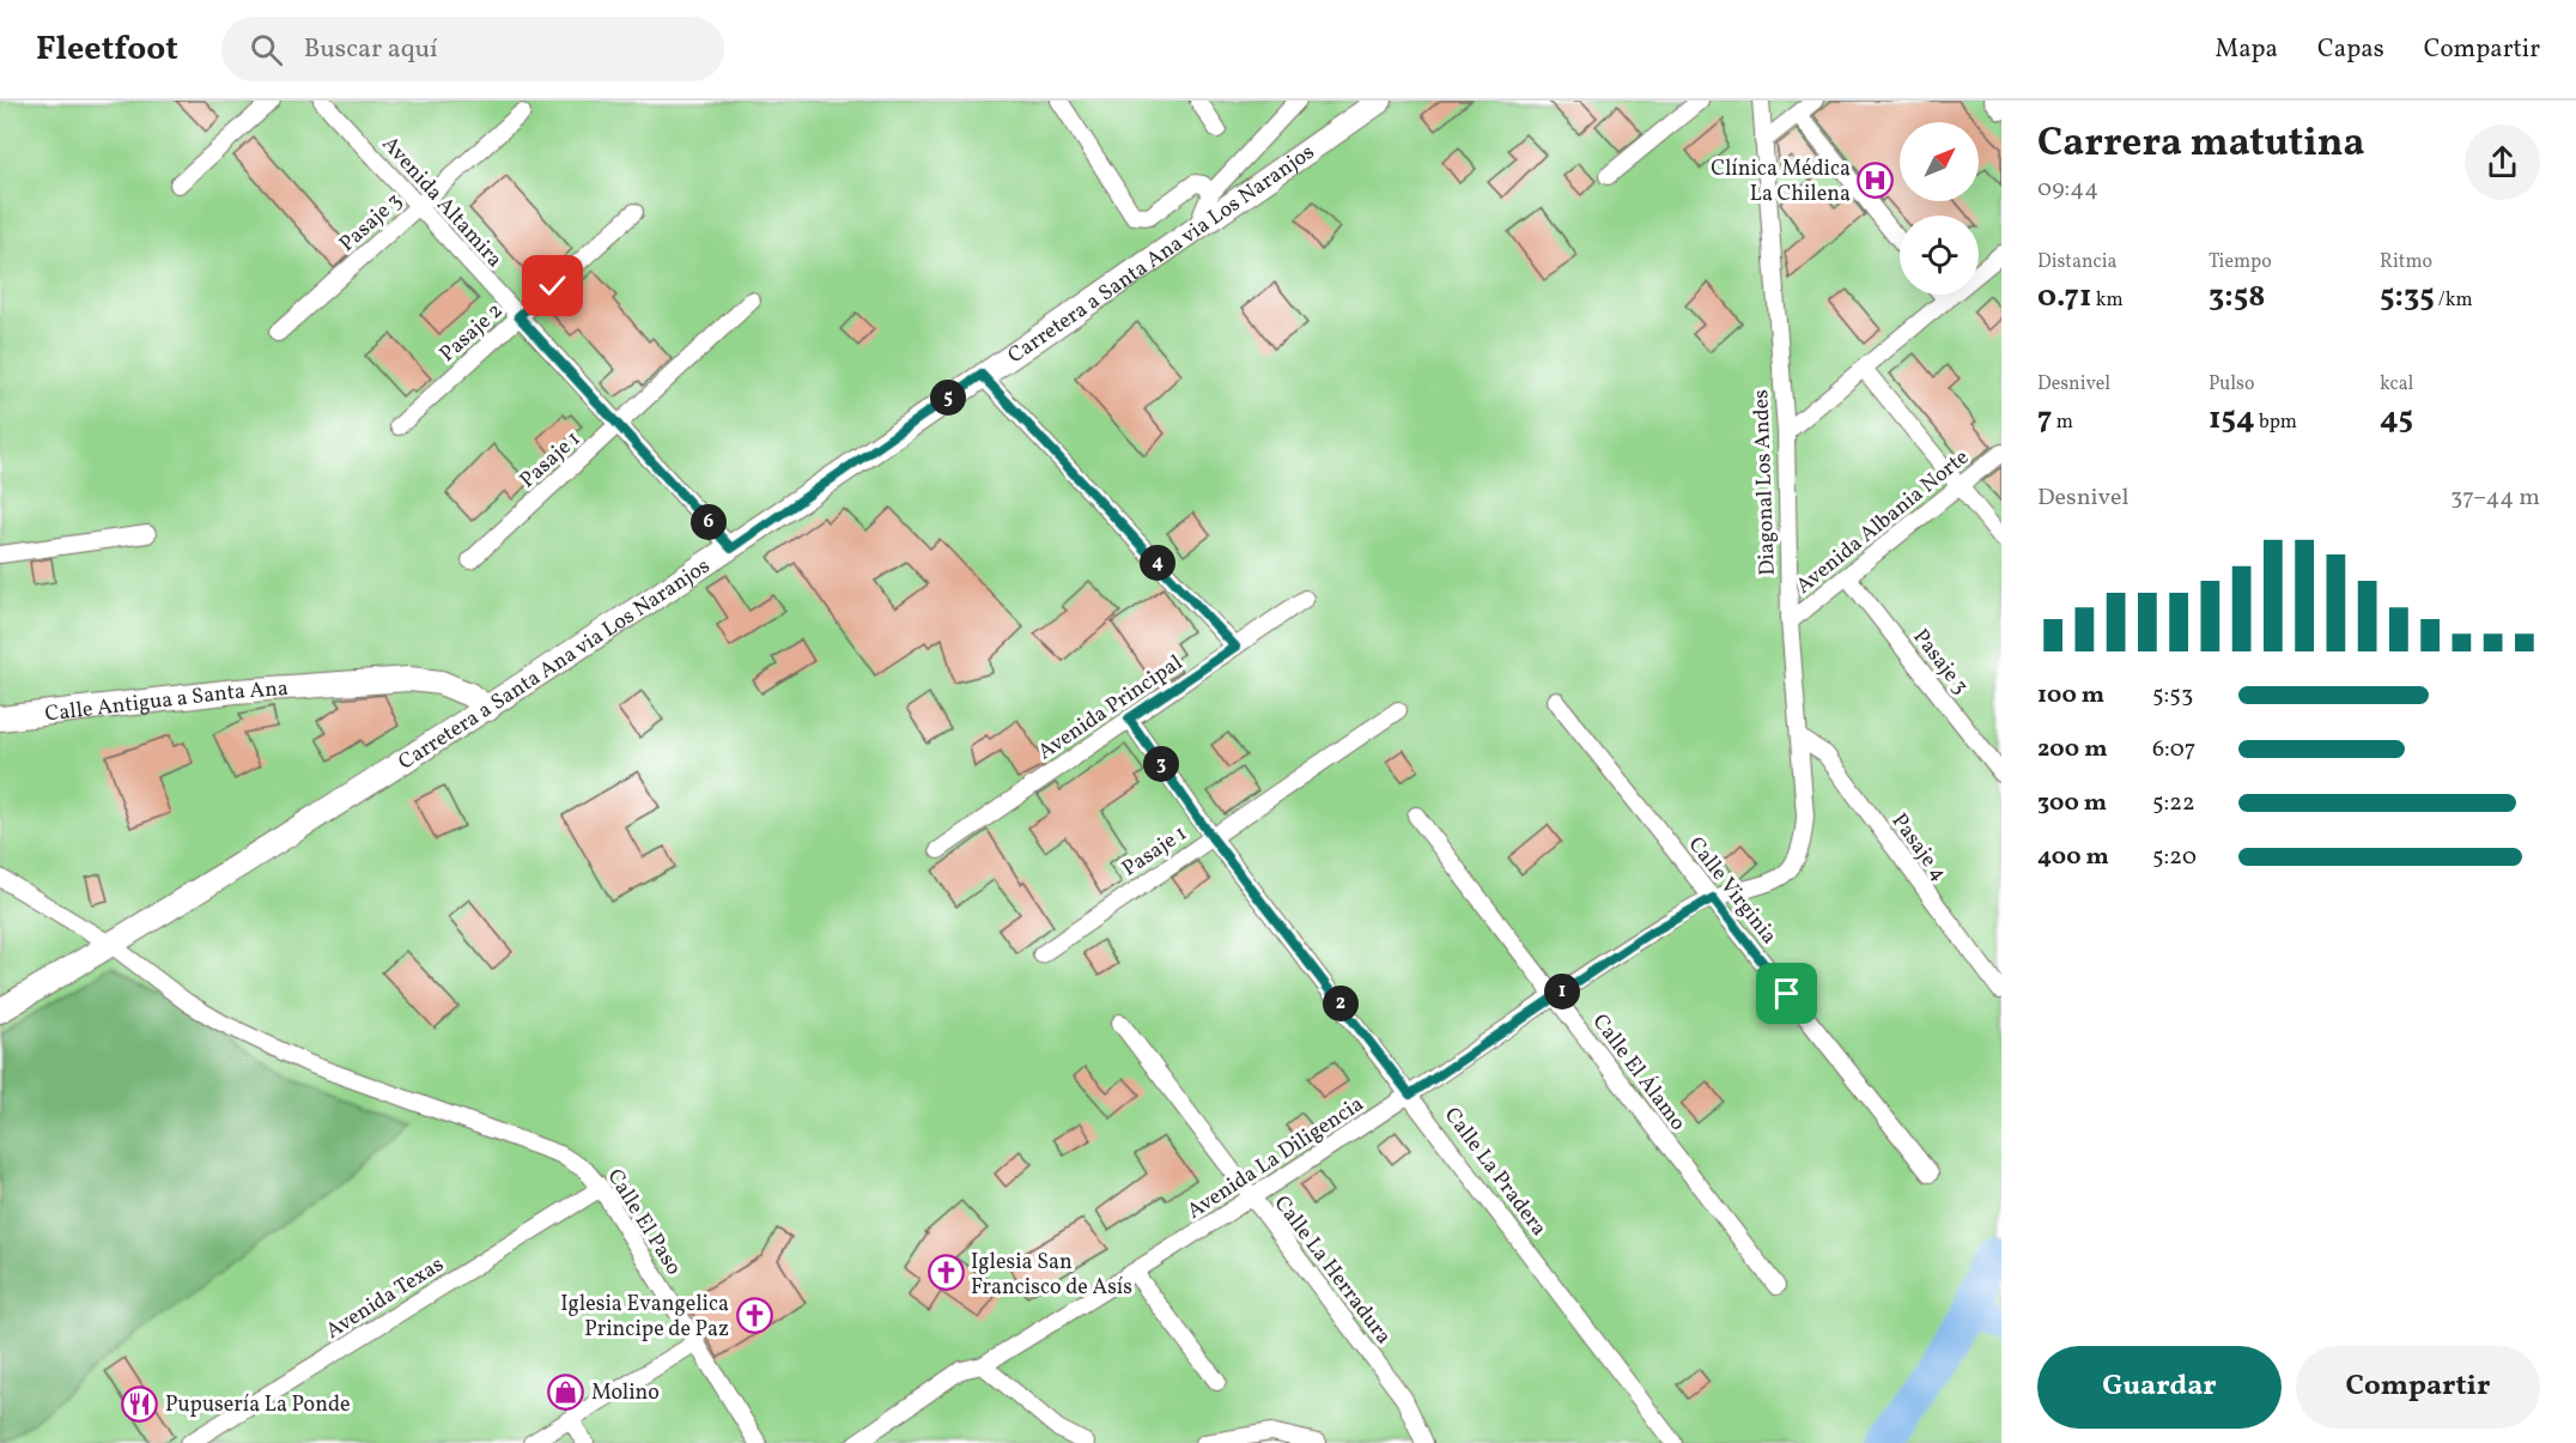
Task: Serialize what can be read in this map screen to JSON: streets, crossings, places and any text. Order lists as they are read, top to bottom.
{
  "streets": {
    "main road": ["Carretera a Santa Ana via Los Naranjos", "Calle Antigua a Santa Ana"],
    "street": [
      "Avenida Altamira",
      "Pasaje 3",
      "Pasaje 2",
      "Pasaje 1",
      "Diagonal Los Andes",
      "Avenida Albania Norte",
      "Avenida Principal",
      "Pasaje 4",
      "Calle Virginia",
      "Calle El Álamo",
      "Avenida La Diligencia",
      "Calle La Pradera",
      "Calle El Paso",
      "Calle La Herradura",
      "Avenida Texas"
    ]
  },
  "crossings": [
    ["Avenida Altamira", "Pasaje 3"],
    ["Avenida Altamira", "Carretera a Santa Ana via Los Naranjos"],
    ["Avenida Altamira", "Pasaje 2"],
    ["Avenida Altamira", "Pasaje 1"],
    ["Pasaje 3", "Avenida Albania Norte"],
    ["Carretera a Santa Ana via Los Naranjos", "Calle Antigua a Santa Ana"],
    ["Carretera a Santa Ana via Los Naranjos", "Calle El Paso"],
    ["Pasaje 1", "Calle La Pradera"],
    ["Diagonal Los Andes", "Avenida Albania Norte"],
    ["Diagonal Los Andes", "Pasaje 4"],
    ["Diagonal Los Andes", "Avenida La Diligencia"],
    ["Avenida Principal", "Calle La Pradera"],
    ["Calle Virginia", "Avenida La Diligencia"],
    ["Calle El Álamo", "Avenida La Diligencia"],
    ["Avenida La Diligencia", "Calle La Pradera"],
    ["Avenida La Diligencia", "Calle La Herradura"],
    ["Calle El Paso", "Avenida Texas"]
  ],
  "places": {
    "hospital": ["Clínica Médica La Chilena"],
    "church": ["Iglesia San Francisco de Asís", "Iglesia Evangelica Principe de Paz"],
    "shop": ["Molino"],
    "restaurant": ["Pupusería La Ponde"]
  },
  "north": "top right",
  "page": {
    "header": "Fleetfoot",
    "search": "Buscar aquí",
    "nav": ["Mapa", "Capas", "Compartir"],
    "heading": ["Carrera matutina", "09:44"],
    "stats": [
      ["Distancia", "0.71 km"],
      ["Tiempo", "3:58"],
      ["Ritmo", "5:35 /km"],
      ["Desnivel", "7 m"],
      ["Pulso", "154 bpm"],
      ["kcal", "45"]
    ],
    "pins": [
      "5",
      "6",
      "4",
      "3",
      "1",
      "2"
    ],
    "chart": ["Desnivel", "37–44 m"],
    "list": [
      {
        "name": "100 m",
        "note": "5:53"
      },
      {
        "name": "200 m",
        "note": "6:07"
      },
      {
        "name": "300 m",
        "note": "5:22"
      },
      {
        "name": "400 m",
        "note": "5:20"
      }
    ],
    "buttons": ["Guardar", "Compartir"]
  }
}
